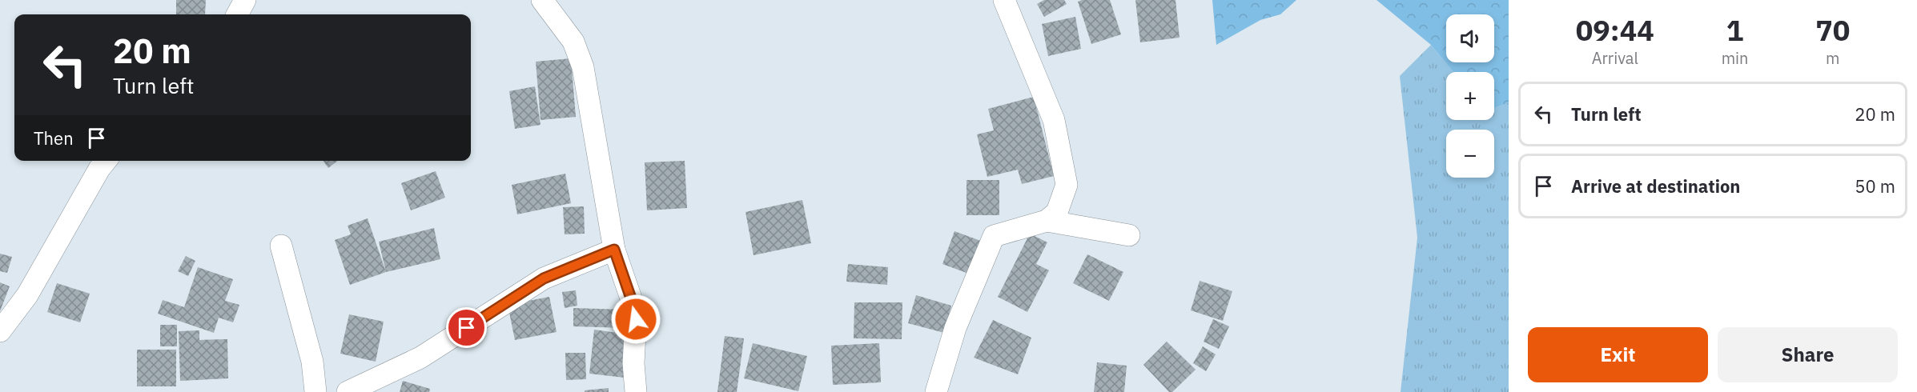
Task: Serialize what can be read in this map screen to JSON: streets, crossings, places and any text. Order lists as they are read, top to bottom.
{
  "page": {
    "eta": [
      "09:44",
      "Arrival",
      "1",
      "min",
      "70",
      "m"
    ],
    "map_buttons": ["+", "−"],
    "turn": ["20 m", "Turn left"],
    "list": [
      {
        "name": "Turn left",
        "value": "20 m"
      },
      {
        "name": "Arrive at destination",
        "value": "50 m"
      }
    ],
    "then": "Then",
    "buttons": ["Exit", "Share"]
  }
}
